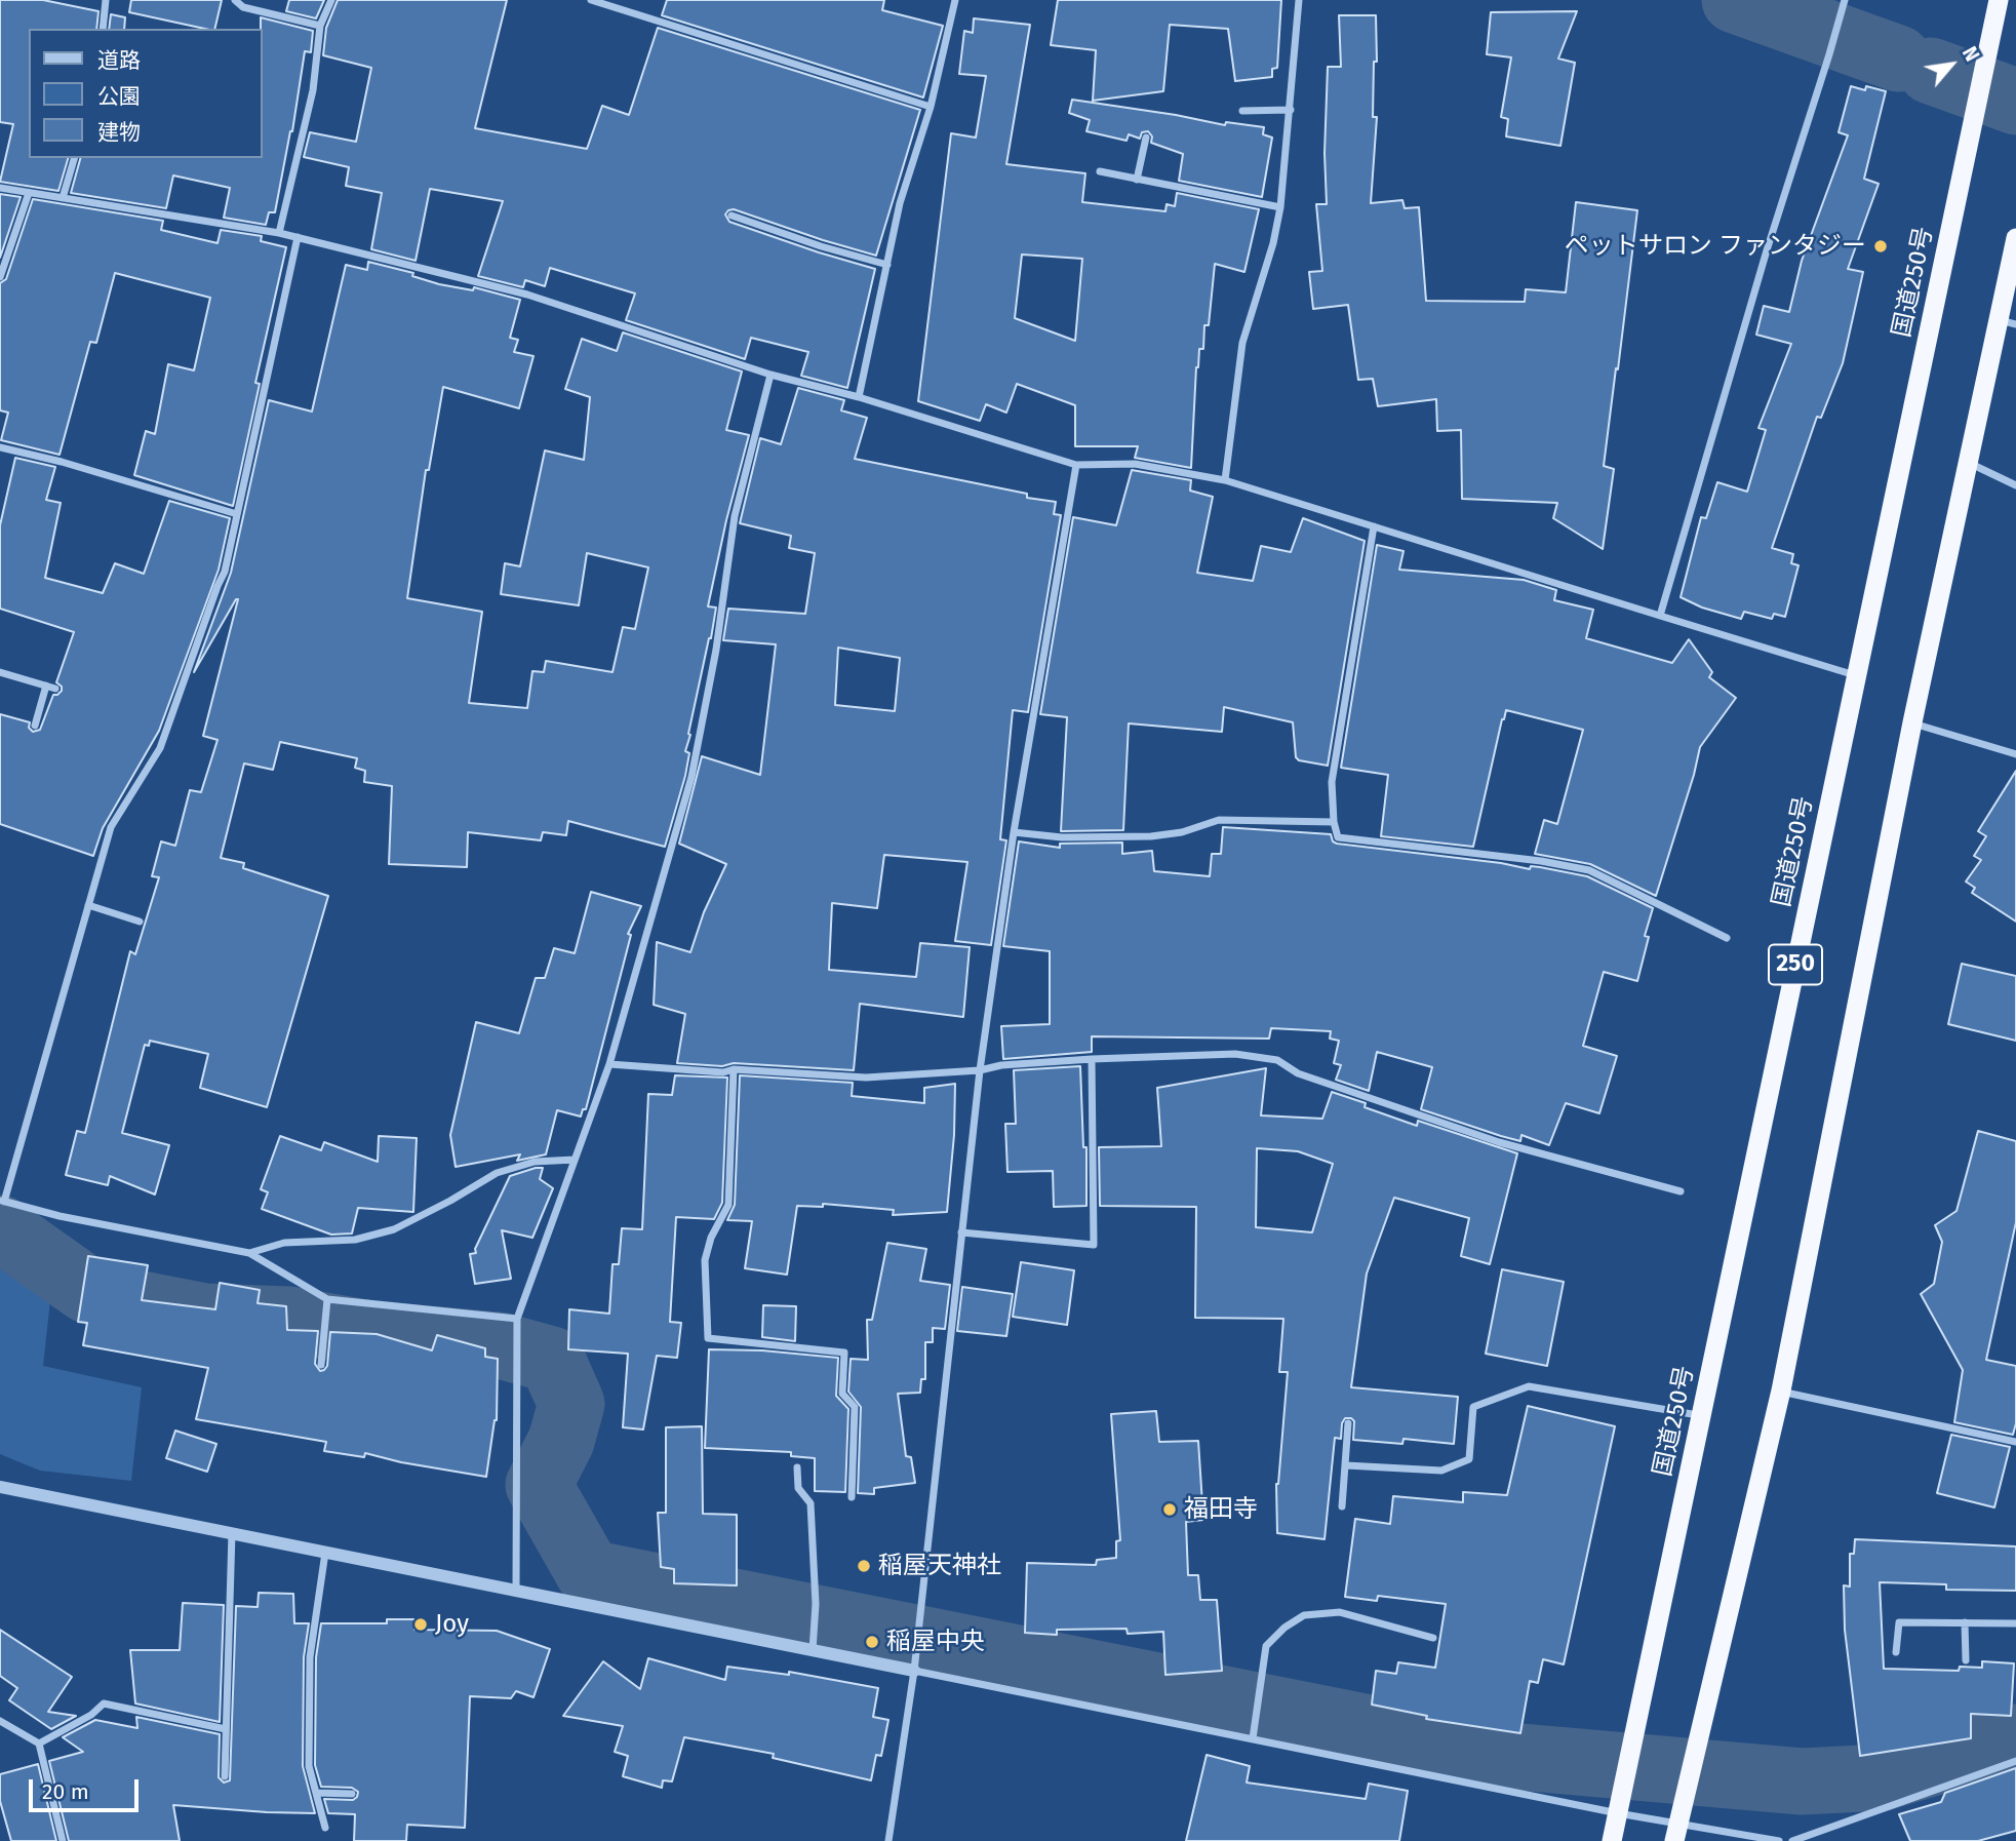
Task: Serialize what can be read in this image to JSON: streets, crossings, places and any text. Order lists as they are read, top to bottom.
{
  "streets": {
    "highway": ["国道250号", "250"]
  },
  "places": [
    "ペットサロン ファンタジー",
    "福田寺",
    "稲屋天神社",
    "Joy",
    "稲屋中央"
  ],
  "legend": ["道路", "公園", "建物"],
  "scale_bar": "20 m",
  "north": "top right"
}
